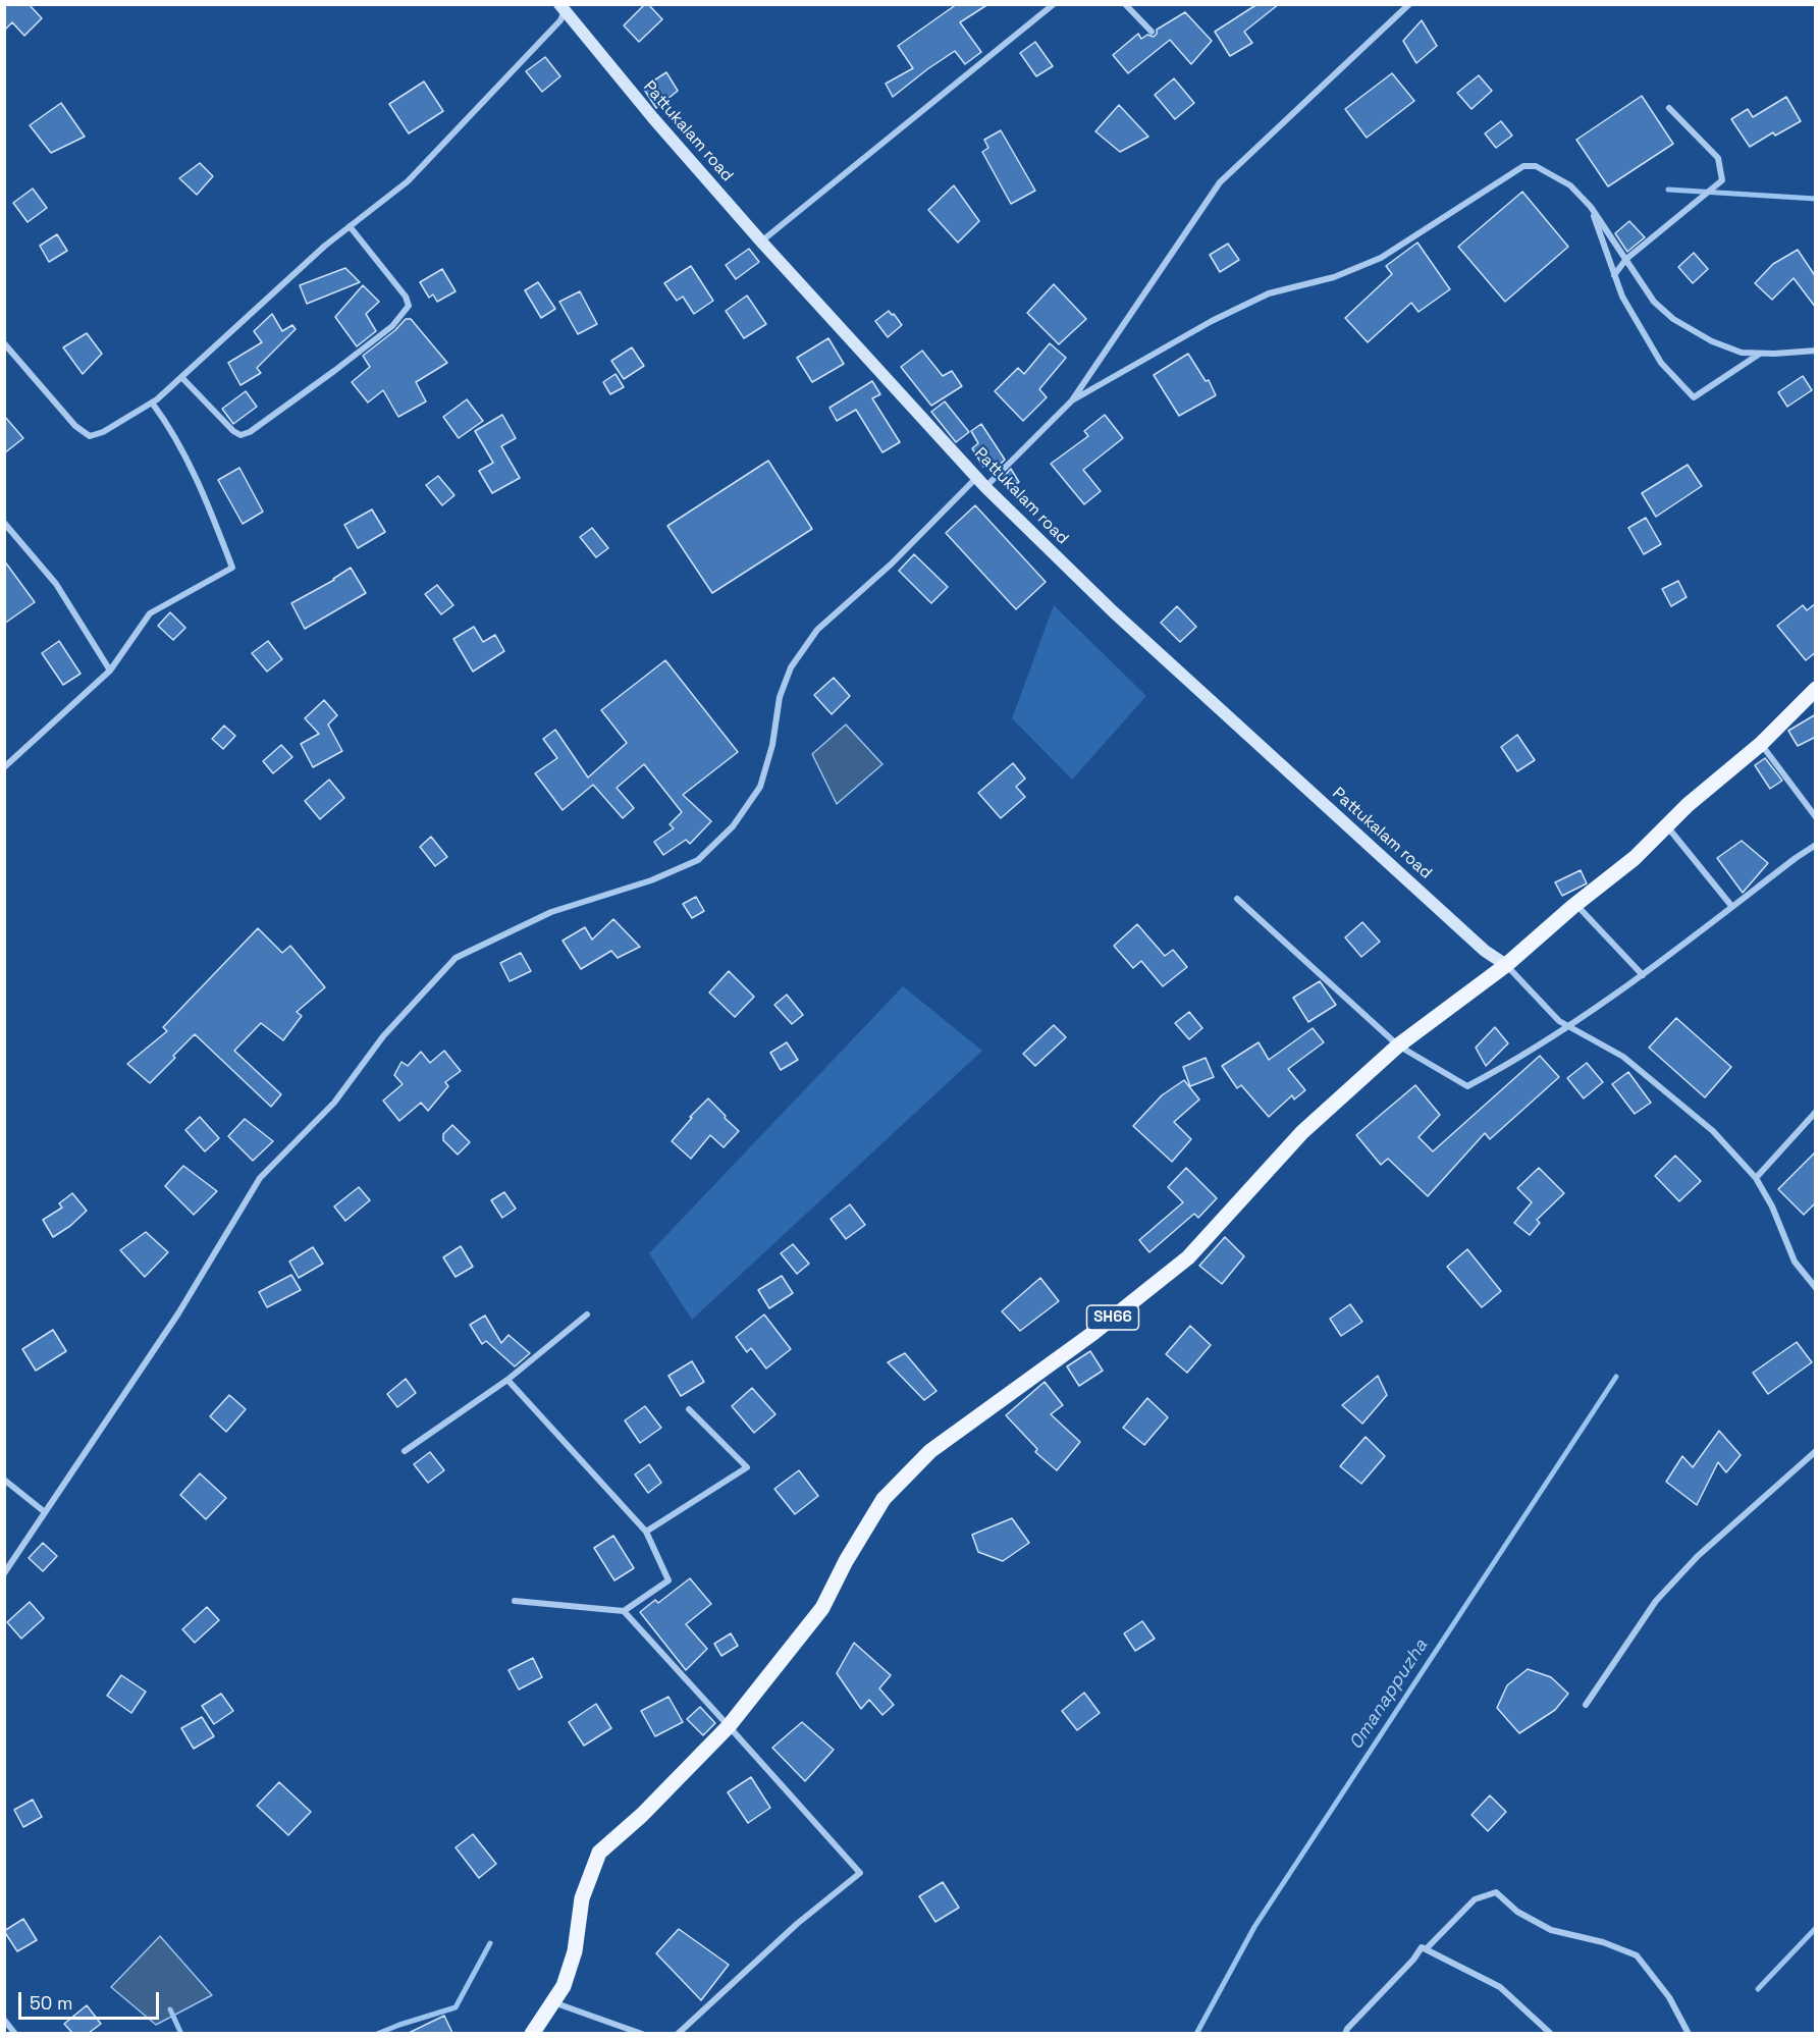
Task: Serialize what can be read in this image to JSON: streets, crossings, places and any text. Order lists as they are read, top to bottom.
{
  "streets": {
    "main road": ["Pattukalam road", "SH66"]
  },
  "crossings": [
    ["Pattukalam road", "SH66"]
  ],
  "water": ["Omanappuzha"],
  "scale_bar": "50 m"
}
